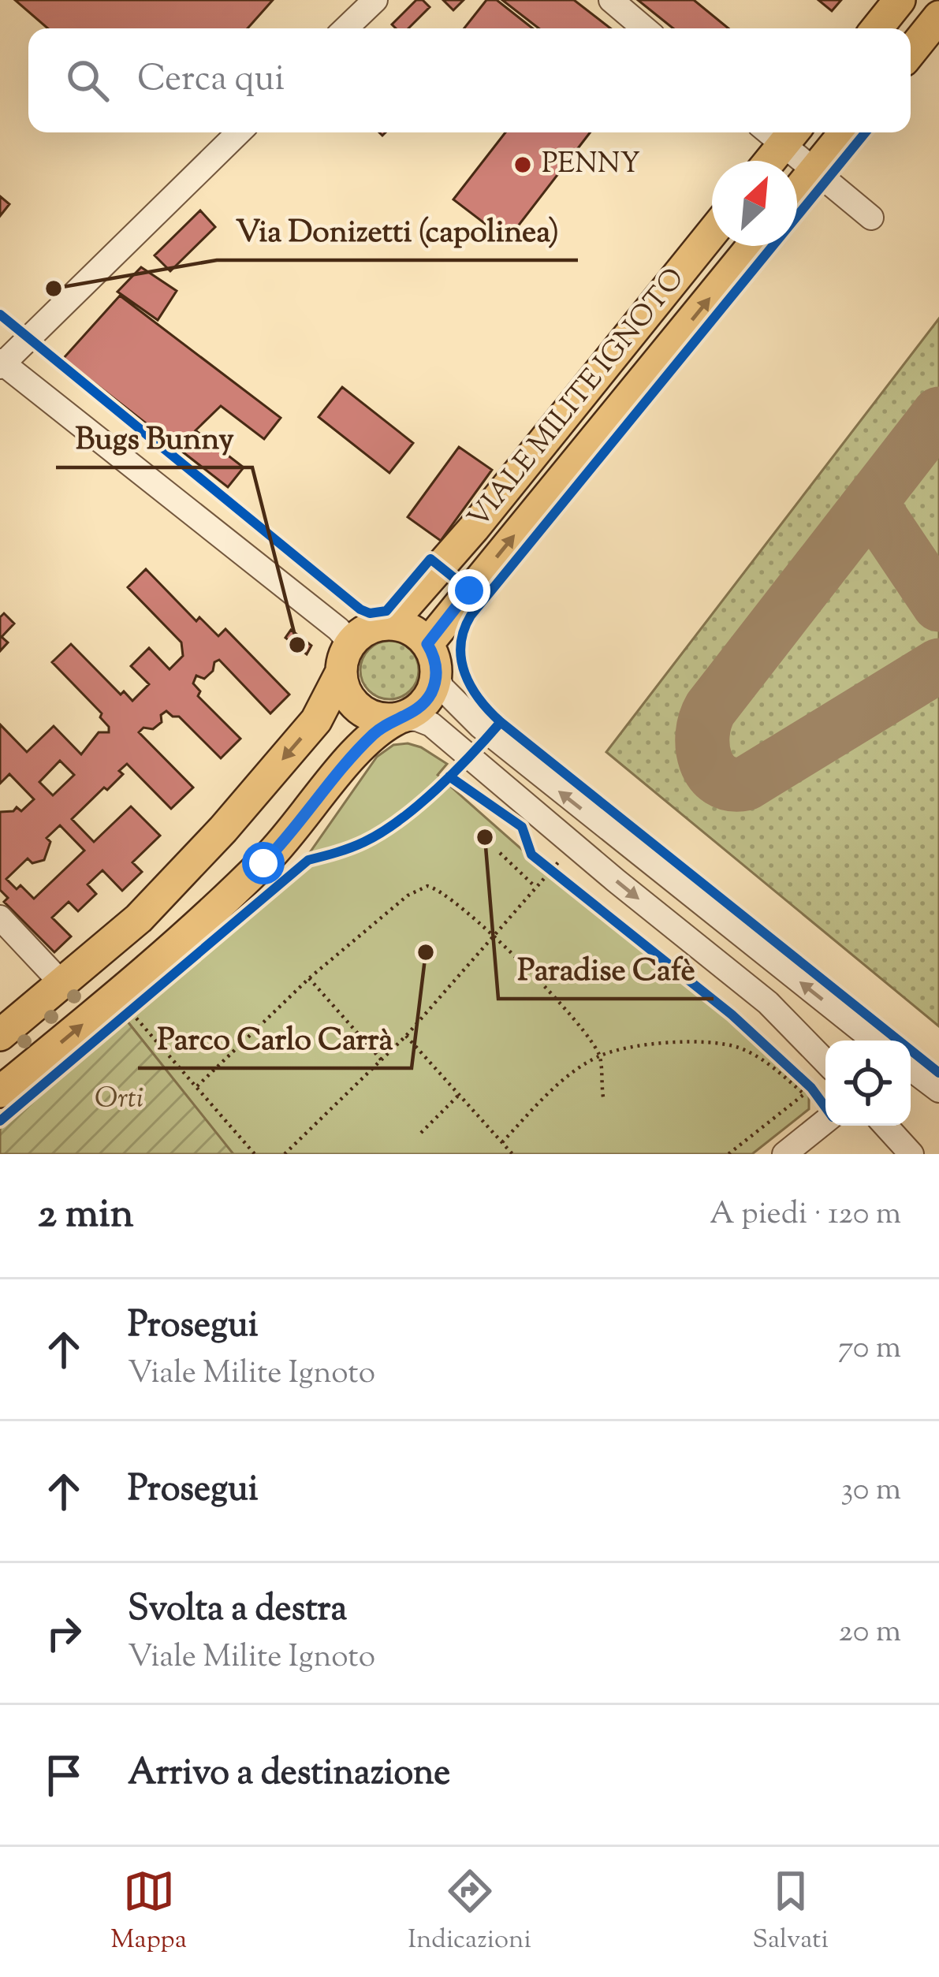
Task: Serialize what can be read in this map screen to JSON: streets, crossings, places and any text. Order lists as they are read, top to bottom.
{
  "streets": {
    "main road": ["VIALE MILITE IGNOTO"]
  },
  "parks": ["Orti"],
  "places": [
    "PENNY",
    "Via Donizetti (capolinea)",
    "Bugs Bunny",
    "Paradise Cafè",
    "Parco Carlo Carrà"
  ],
  "north": "top right",
  "page": {
    "search": "Cerca qui",
    "heading": ["2 min", "A piedi · 120 m"],
    "list": [
      ["Prosegui", "Viale Milite Ignoto", "70 m"],
      ["Prosegui", "30 m"],
      ["Svolta a destra", "Viale Milite Ignoto", "20 m"],
      "Arrivo a destinazione"
    ],
    "nav": ["Mappa", "Indicazioni", "Salvati"]
  }
}
